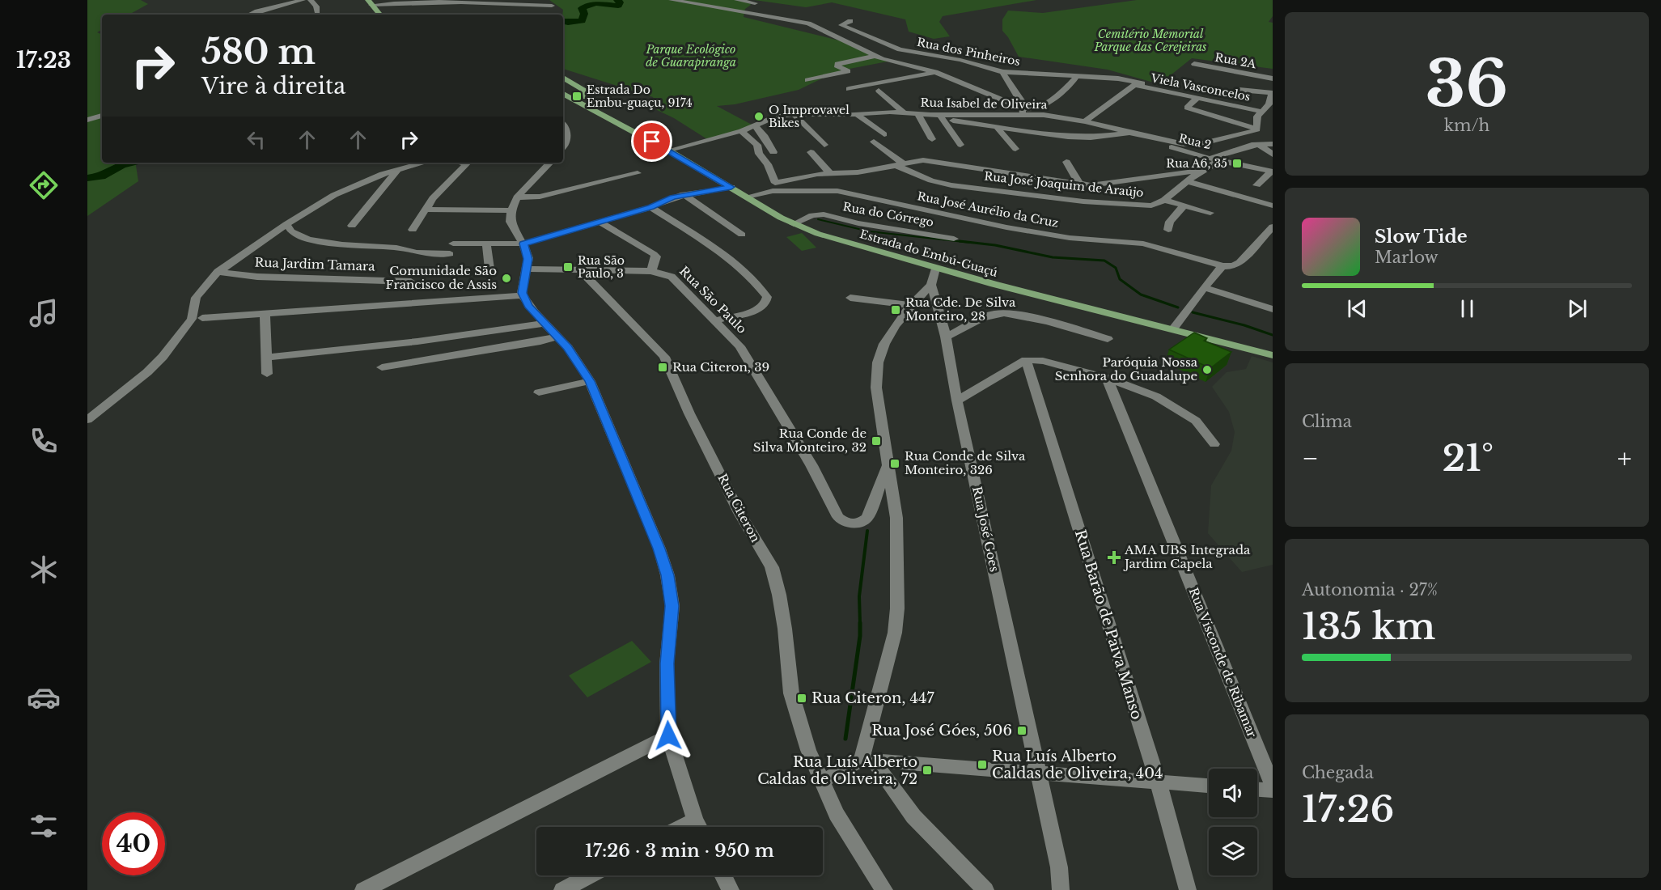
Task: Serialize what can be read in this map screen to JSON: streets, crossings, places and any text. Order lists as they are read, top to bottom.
{
  "streets": {
    "main road": ["Estrada do Embú-Guaçú"],
    "street": [
      "Rua dos Pinheiros",
      "Rua 2A",
      "Viela Vasconcelos",
      "Rua Isabel de Oliveira",
      "Rua 2",
      "Rua José Joaquim de Araújo",
      "Rua José Aurélio da Cruz",
      "Rua do Córrego",
      "Rua Jardim Tamara",
      "Rua São Paulo",
      "Rua Citeron",
      "Rua José Goes",
      "Rua Barão de Paiva Manso",
      "Rua Visconde de Ribamar"
    ]
  },
  "crossings": [
    ["Rua dos Pinheiros", "Viela Vasconcelos"],
    ["Rua Isabel de Oliveira", "Rua 2"],
    ["Rua Isabel de Oliveira", "Estrada do Embú-Guaçú"],
    ["Rua 2", "Rua José Joaquim de Araújo"],
    ["Rua José Aurélio da Cruz", "Estrada do Embú-Guaçú"],
    ["Rua do Córrego", "Estrada do Embú-Guaçú"],
    ["Rua São Paulo", "Rua Citeron"]
  ],
  "parks": ["Cemitério Memorial Parque das Cerejeiras", "Parque Ecológico de Guarapiranga"],
  "places": {
    "transit": [
      "Estrada Do Embu-guaçu, 9174",
      "Rua A6, 35",
      "Rua São Paulo, 3",
      "Rua Cde. De Silva Monteiro, 28",
      "Rua Citeron, 39",
      "Rua Conde de Silva Monteiro, 32",
      "Rua Conde de Silva Monteiro, 326",
      "Rua Citeron, 447",
      "Rua José Góes, 506",
      "Rua Luís Alberto Caldas de Oliveira, 404",
      "Rua Luís Alberto Caldas de Oliveira, 72"
    ],
    "other": ["O Improvavel Bikes", "Comunidade São Francisco de Assis", "Paróquia Nossa Senhora do Guadalupe"],
    "health": ["AMA UBS Integrada Jardim Capela"]
  },
  "page": {
    "tabs": "17:23",
    "tile": [
      ["36", "km/h"],
      "Clima",
      ["Autonomia · 27%", "135 km"],
      ["Chegada", "17:26"]
    ],
    "turn": ["580 m", "Vire à direita"],
    "song": ["Slow Tide", "Marlow"],
    "heat": ["−", "21°", "+"],
    "limit": "40",
    "trip": "17:26 · 3 min · 950 m"
  }
}
